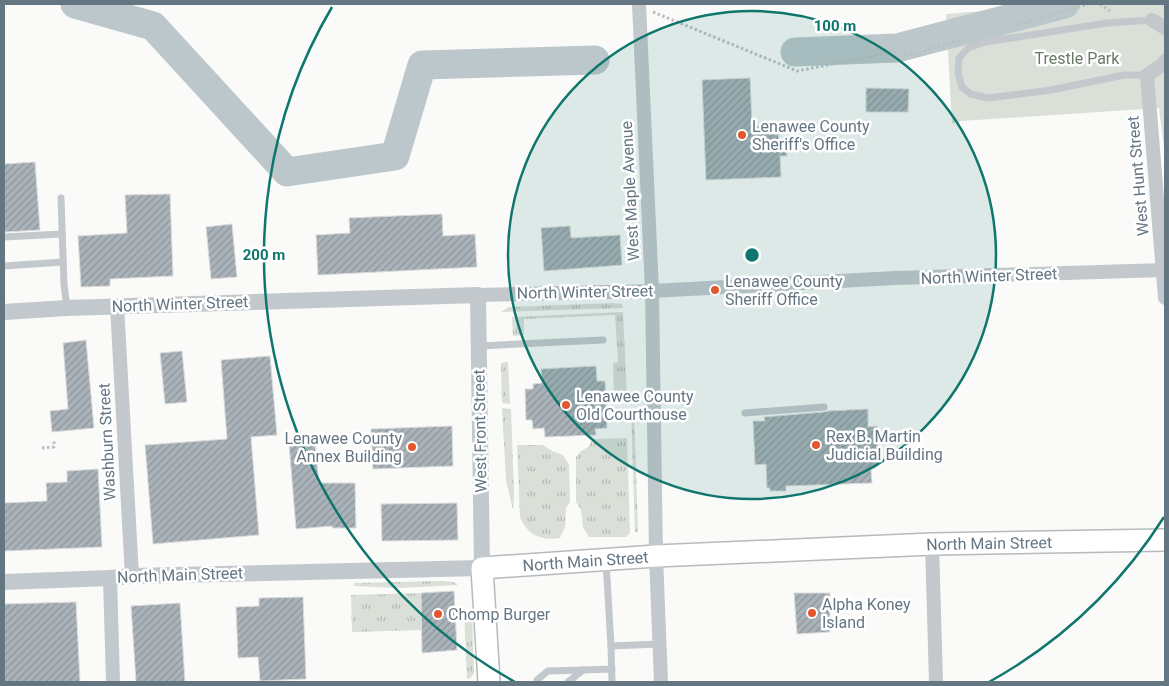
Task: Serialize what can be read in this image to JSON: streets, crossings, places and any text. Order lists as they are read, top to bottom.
{
  "streets": {
    "main road": ["North Main Street"],
    "street": [
      "West Hunt Street",
      "West Maple Avenue",
      "North Winter Street",
      "West Front Street",
      "Washburn Street"
    ]
  },
  "crossings": [
    ["West Hunt Street", "North Winter Street"],
    ["West Maple Avenue", "North Winter Street"],
    ["West Maple Avenue", "North Main Street"],
    ["North Winter Street", "West Front Street"],
    ["North Winter Street", "Washburn Street"],
    ["West Front Street", "North Main Street"],
    ["Washburn Street", "North Main Street"]
  ],
  "parks": ["Trestle Park"],
  "places": [
    "Lenawee County Sheriff's Office",
    "Lenawee County Sheriff Office",
    "Lenawee County Old Courthouse",
    "Rex B. Martin Judicial Building",
    "Lenawee County Annex Building",
    "Alpha Koney Island",
    "Chomp Burger"
  ],
  "rings": ["100 m", "200 m"]
}
